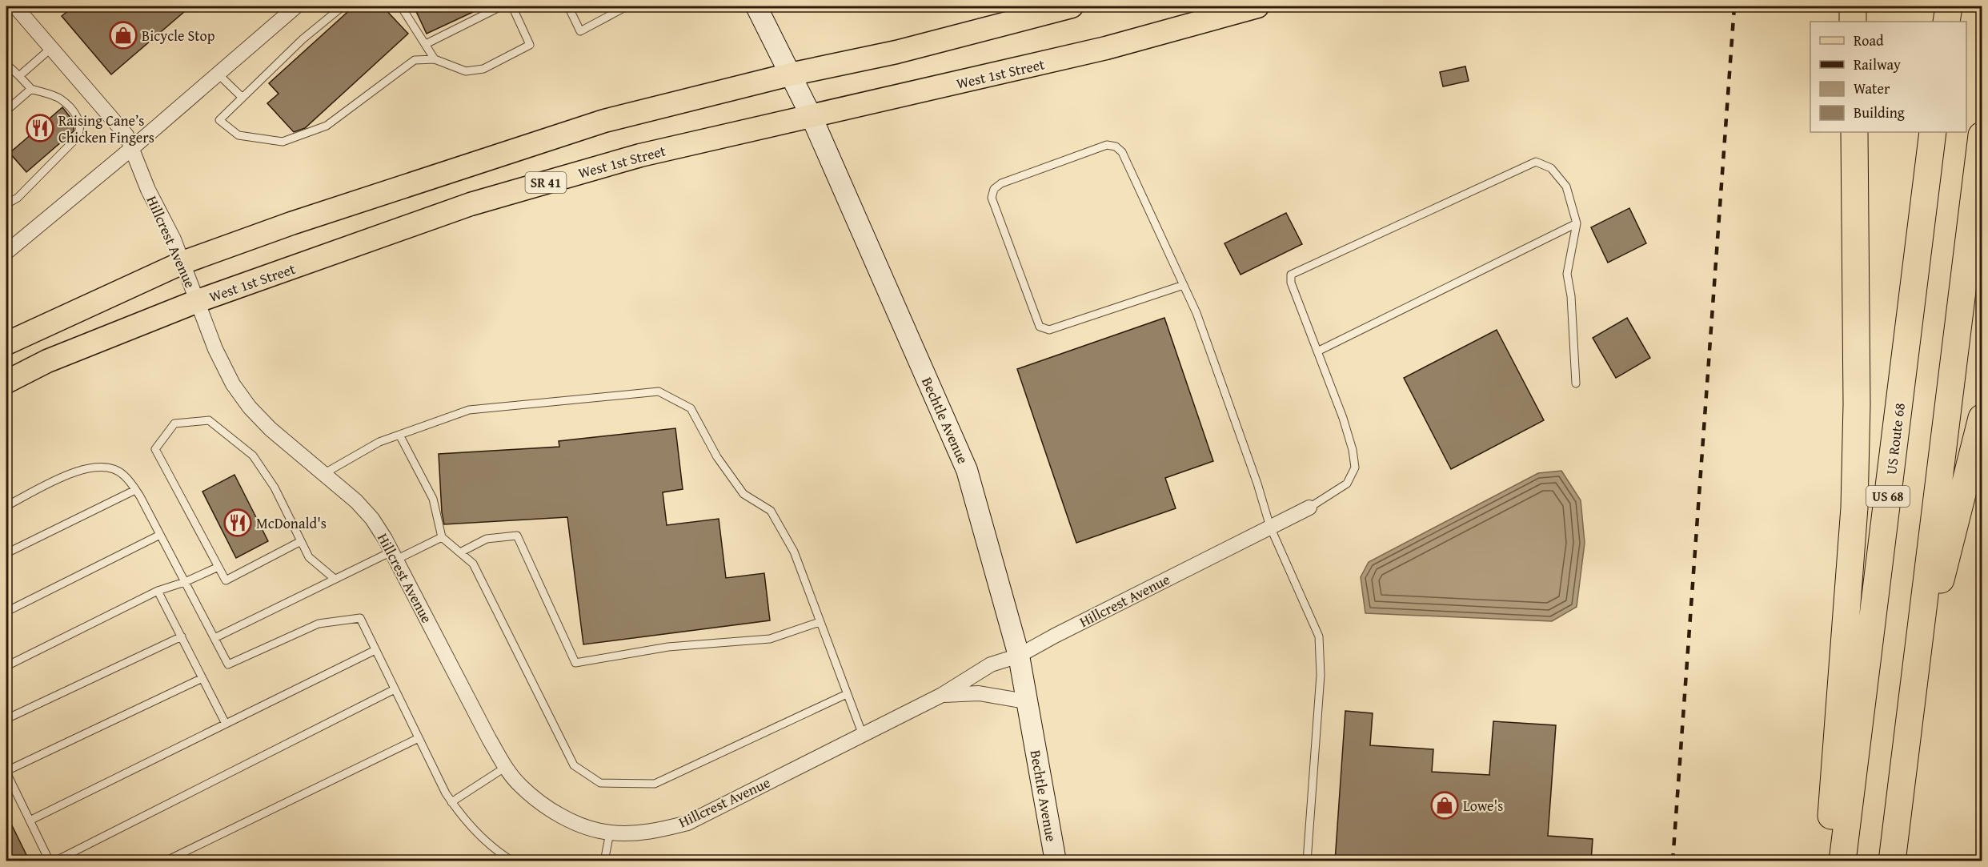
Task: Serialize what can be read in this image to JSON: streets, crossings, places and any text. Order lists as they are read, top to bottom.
{
  "streets": {
    "highway": ["US Route 68", "US 68"],
    "main road": ["West 1st Street", "SR 41"],
    "street": ["Hillcrest Avenue", "Bechtle Avenue"]
  },
  "crossings": [
    ["West 1st Street", "Hillcrest Avenue"],
    ["West 1st Street", "Bechtle Avenue"],
    ["Hillcrest Avenue", "Bechtle Avenue"]
  ],
  "places": {
    "shop": ["Bicycle Stop", "Lowe's"],
    "restaurant": ["Raising Cane’s Chicken Fingers", "McDonald's"]
  },
  "legend": [
    "Road",
    "Railway",
    "Water",
    "Building"
  ]
}
